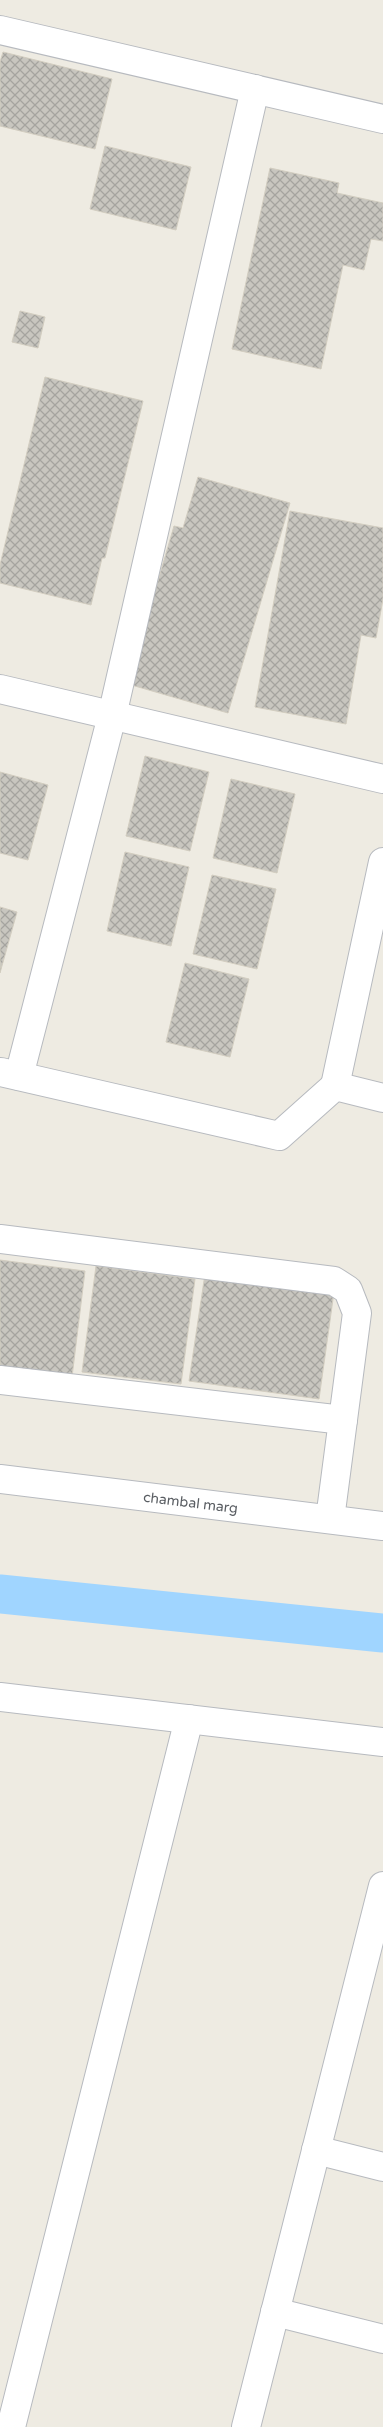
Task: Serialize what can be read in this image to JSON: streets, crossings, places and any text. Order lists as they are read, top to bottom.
{
  "streets": {
    "street": ["chambal marg"]
  }
}
